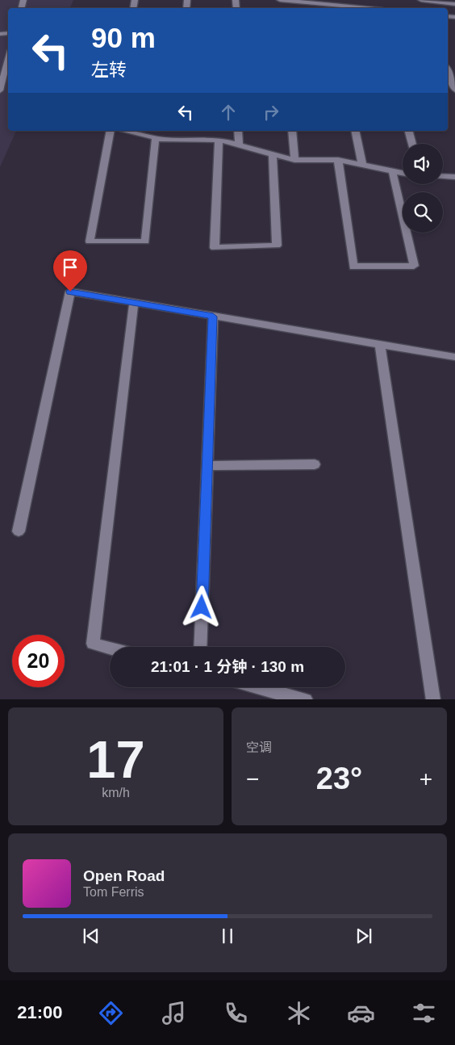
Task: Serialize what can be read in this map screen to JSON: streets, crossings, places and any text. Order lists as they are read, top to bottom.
{
  "page": {
    "turn": ["90 m", "左转"],
    "limit": "20",
    "trip": "21:01 · 1 分钟 · 130 m",
    "tile": [
      ["17", "km/h"],
      "空调"
    ],
    "heat": ["−", "23°", "+"],
    "song": ["Open Road", "Tom Ferris"],
    "tabs": "21:00"
  }
}
